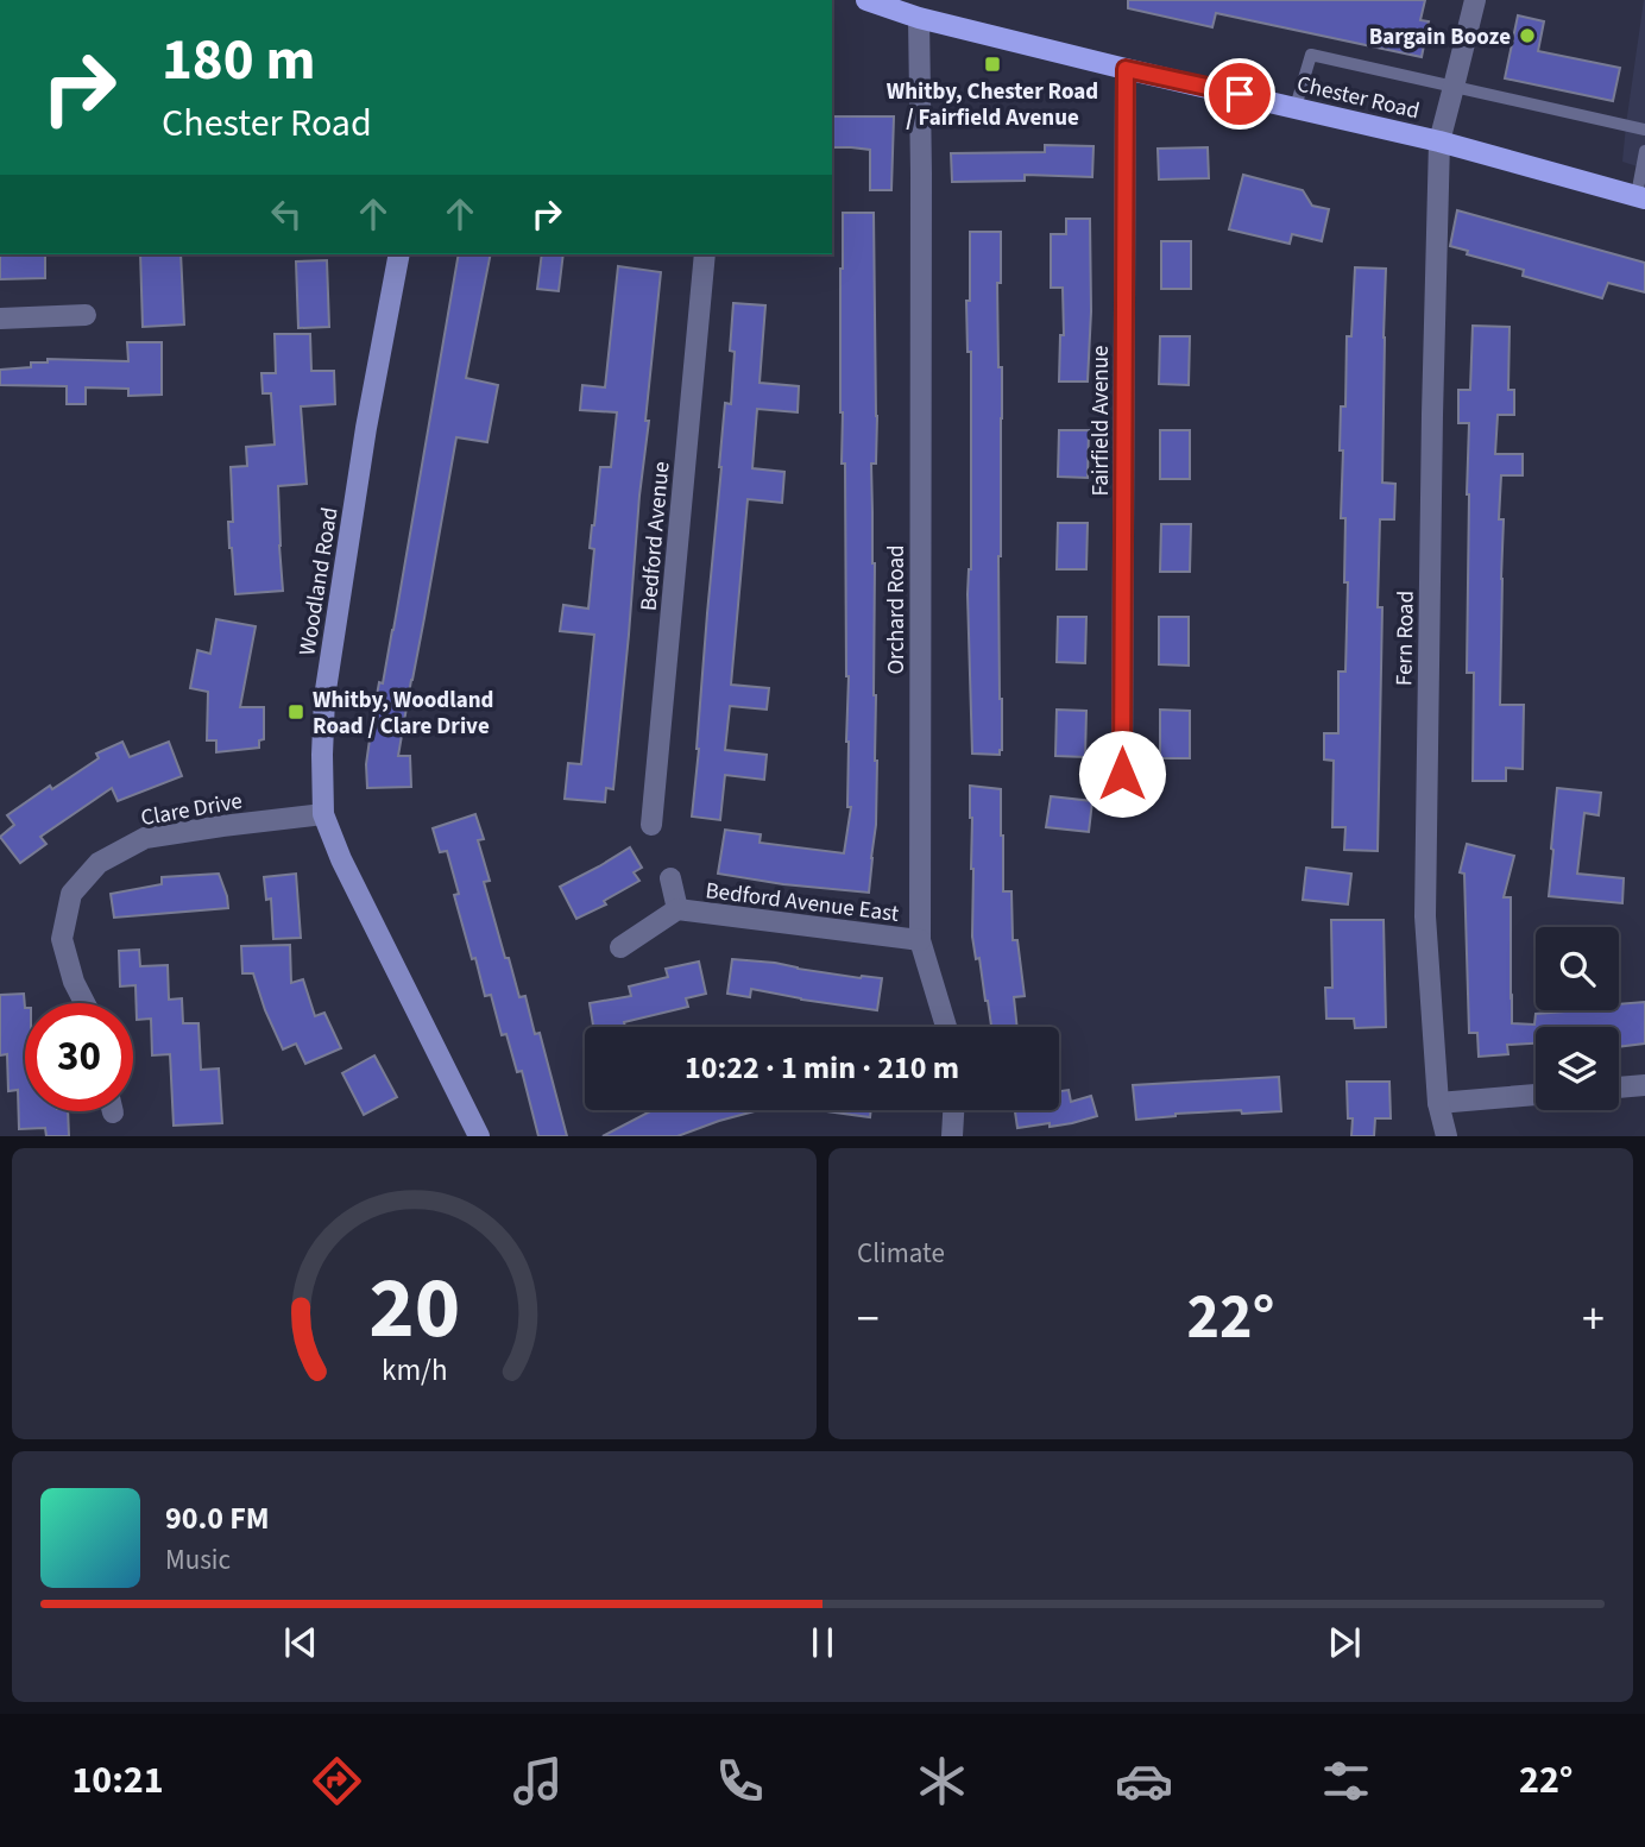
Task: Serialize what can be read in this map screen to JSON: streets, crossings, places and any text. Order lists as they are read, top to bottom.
{
  "streets": {
    "main road": ["Chester Road"],
    "street": [
      "Fairfield Avenue",
      "Bedford Avenue",
      "Woodland Road",
      "Orchard Road",
      "Fern Road",
      "Clare Drive",
      "Bedford Avenue East"
    ]
  },
  "crossings": [
    ["Chester Road", "Fairfield Avenue"],
    ["Chester Road", "Orchard Road"],
    ["Chester Road", "Fern Road"],
    ["Woodland Road", "Clare Drive"],
    ["Orchard Road", "Bedford Avenue East"]
  ],
  "places": {
    "other": ["Bargain Booze"],
    "transit": ["Whitby, Chester Road / Fairfield Avenue", "Whitby, Woodland Road / Clare Drive"]
  },
  "page": {
    "turn": ["180 m", "Chester Road"],
    "limit": "30",
    "trip": "10:22 · 1 min · 210 m",
    "tile": "Climate",
    "heat": ["−", "22°", "+"],
    "song": ["90.0 FM", "Music"],
    "tabs": ["10:21", "22°"],
    "gauge": ["20", "km/h"]
  }
}
